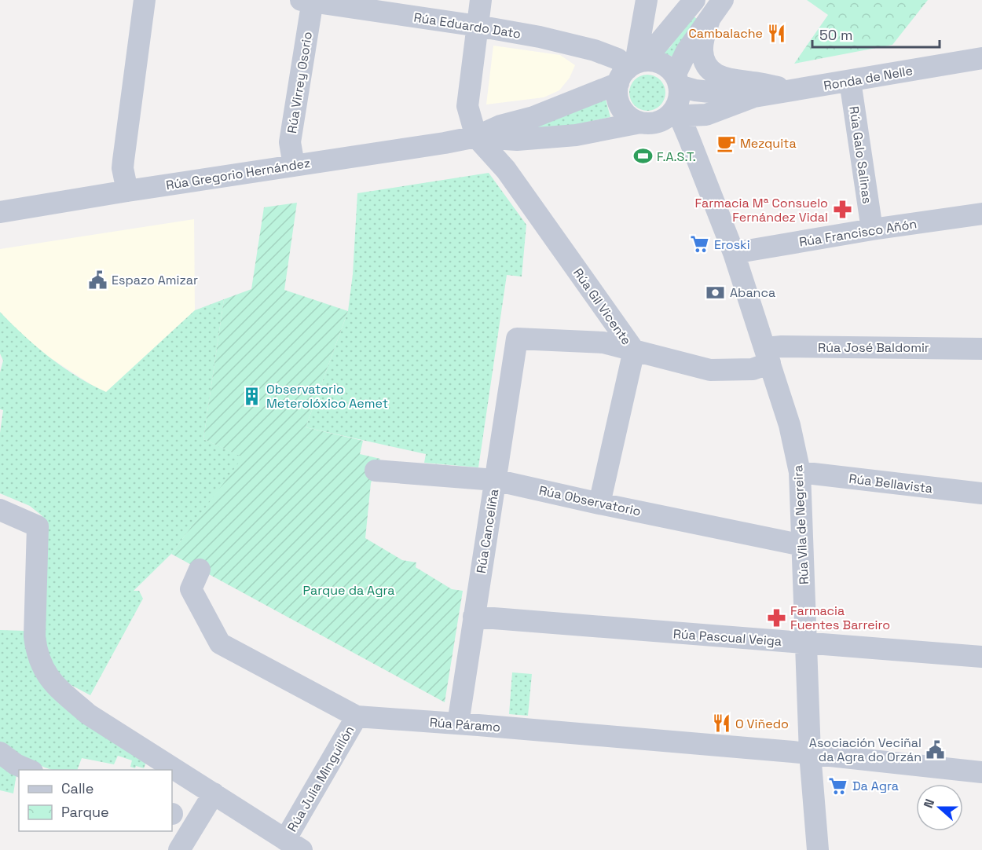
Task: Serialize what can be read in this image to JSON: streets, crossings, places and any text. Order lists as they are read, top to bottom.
{
  "streets": {
    "street": [
      "Rúa Eduardo Dato",
      "Ronda de Nelle",
      "Rúa Virrey Osorio",
      "Rúa Galo Salinas",
      "Rúa Gregorio Hernández",
      "Rúa Francisco Añón",
      "Rúa Gil Vicente",
      "Rúa José Baldomir",
      "Rúa Bellavista",
      "Rúa Observatorio",
      "Rúa Vila de Negreira",
      "Rúa Canceliña",
      "Rúa Pascual Veiga",
      "Rúa Páramo",
      "Rúa Julia Minguillón"
    ]
  },
  "crossings": [
    ["Rúa Eduardo Dato", "Ronda de Nelle"],
    ["Rúa Eduardo Dato", "Rúa Virrey Osorio"],
    ["Rúa Eduardo Dato", "Rúa Gregorio Hernández"],
    ["Rúa Eduardo Dato", "Rúa Vila de Negreira"],
    ["Ronda de Nelle", "Rúa Galo Salinas"],
    ["Ronda de Nelle", "Rúa Gregorio Hernández"],
    ["Ronda de Nelle", "Rúa Vila de Negreira"],
    ["Rúa Virrey Osorio", "Rúa Gregorio Hernández"],
    ["Rúa Galo Salinas", "Rúa Francisco Añón"],
    ["Rúa Gregorio Hernández", "Rúa Gil Vicente"],
    ["Rúa Gregorio Hernández", "Rúa Vila de Negreira"],
    ["Rúa Francisco Añón", "Rúa Vila de Negreira"],
    ["Rúa Gil Vicente", "Rúa José Baldomir"],
    ["Rúa Gil Vicente", "Rúa Observatorio"],
    ["Rúa José Baldomir", "Rúa Vila de Negreira"],
    ["Rúa José Baldomir", "Rúa Canceliña"],
    ["Rúa Bellavista", "Rúa Vila de Negreira"],
    ["Rúa Observatorio", "Rúa Vila de Negreira"],
    ["Rúa Observatorio", "Rúa Canceliña"],
    ["Rúa Vila de Negreira", "Rúa Pascual Veiga"],
    ["Rúa Vila de Negreira", "Rúa Páramo"],
    ["Rúa Canceliña", "Rúa Pascual Veiga"],
    ["Rúa Canceliña", "Rúa Páramo"],
    ["Rúa Páramo", "Rúa Julia Minguillón"]
  ],
  "parks": ["Parque da Agra"],
  "places": {
    "restaurant": ["Cambalache", "O Viñedo"],
    "cafe": ["Mezquita"],
    "sports": ["F.A.S.T."],
    "pharmacy": ["Farmacia Mª Consuelo Fernández Vidal", "Farmacia Fuentes Barreiro"],
    "supermarket": ["Eroski", "Da Agra"],
    "public building": ["Espazo Amizar", "Asociación Veciñal da Agra do Orzán"],
    "bank": ["Abanca"],
    "building": ["Observatorio Meterolóxico Aemet"]
  },
  "legend": ["Calle", "Parque"],
  "scale_bar": "50 m",
  "north": "left"
}
